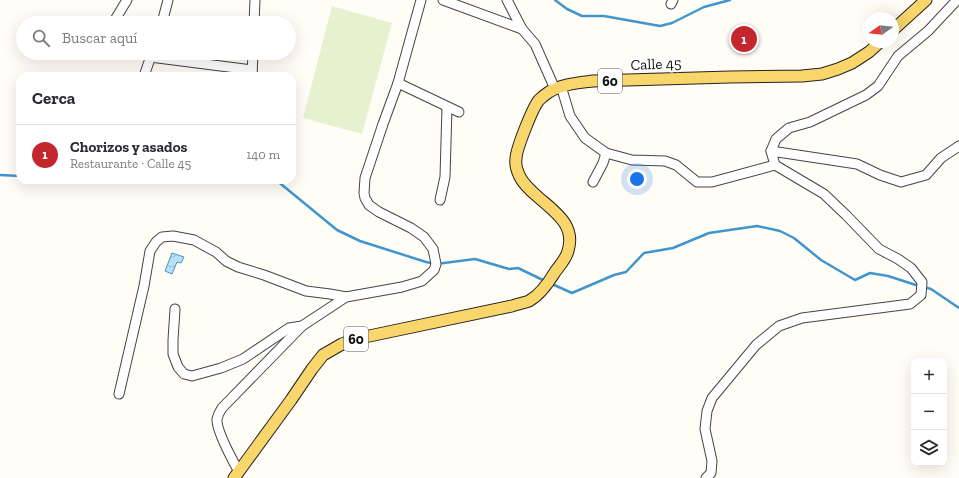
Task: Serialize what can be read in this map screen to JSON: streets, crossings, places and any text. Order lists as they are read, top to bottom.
{
  "streets": {
    "main road": ["Calle 45", "60"]
  },
  "north": "left",
  "page": {
    "search": "Buscar aquí",
    "pins": "1",
    "heading": "Cerca",
    "list": [
      {
        "mark": "1",
        "name": "Chorizos y asados",
        "note": "Restaurante · Calle 45",
        "value": "140 m"
      }
    ],
    "map_buttons": ["+", "−"]
  }
}
